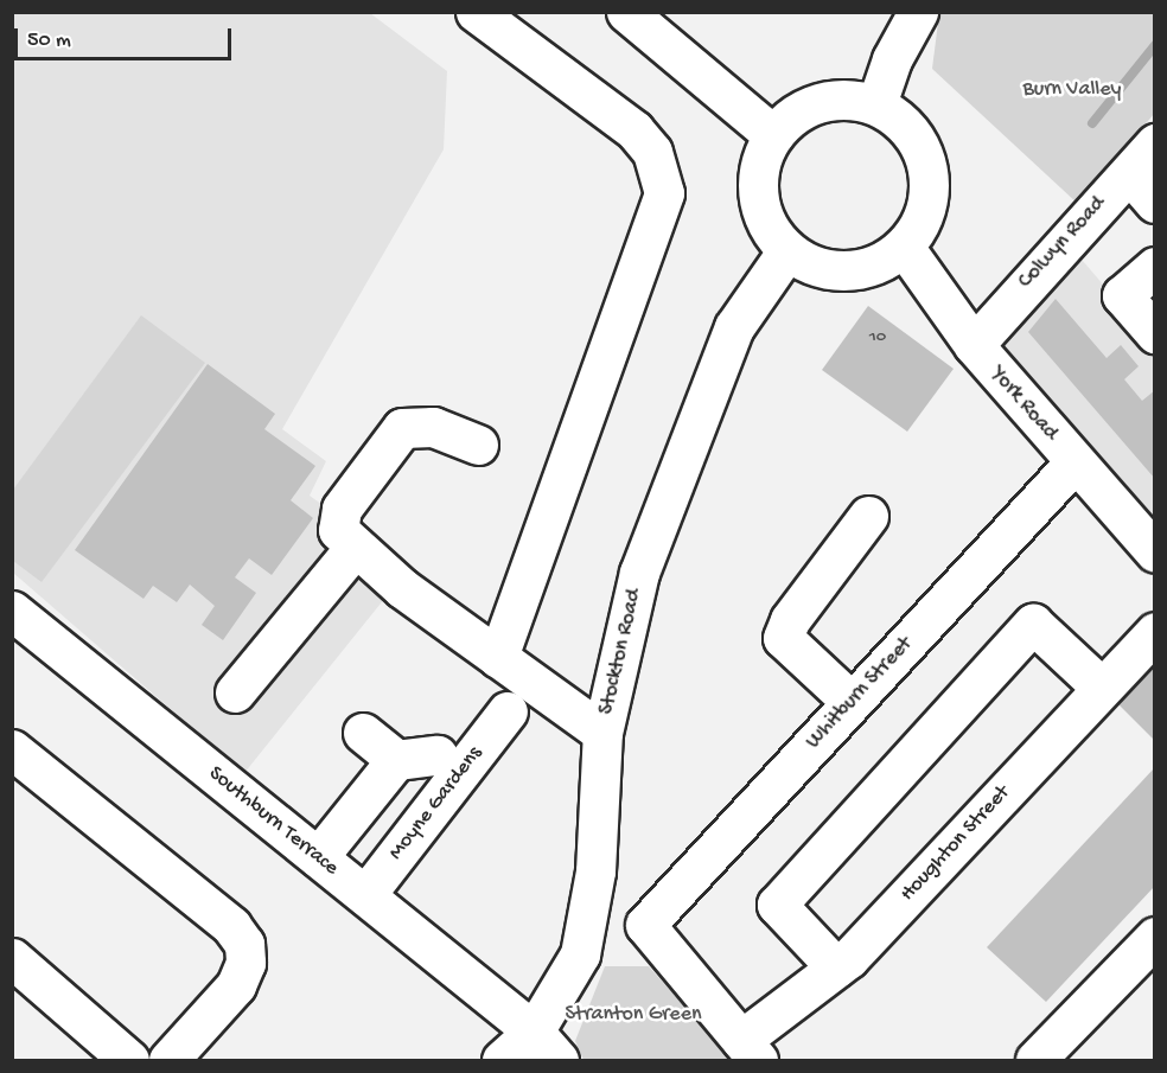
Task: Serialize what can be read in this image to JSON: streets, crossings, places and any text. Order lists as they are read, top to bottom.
{
  "streets": {
    "street": [
      "Colwyn Road",
      "York Road",
      "Stockton Road",
      "Whitburn Street",
      "Moyne Gardens",
      "Southburn Terrace",
      "Houghton Street"
    ]
  },
  "crossings": [
    ["Colwyn Road", "York Road"],
    ["York Road", "Stockton Road"],
    ["York Road", "Whitburn Street"],
    ["Stockton Road", "Southburn Terrace"],
    ["Whitburn Street", "Houghton Street"],
    ["Moyne Gardens", "Southburn Terrace"]
  ],
  "parks": ["Burn Valley", "Stranton Green"],
  "house_numbers": ["10"],
  "scale_bar": "50 m"
}
